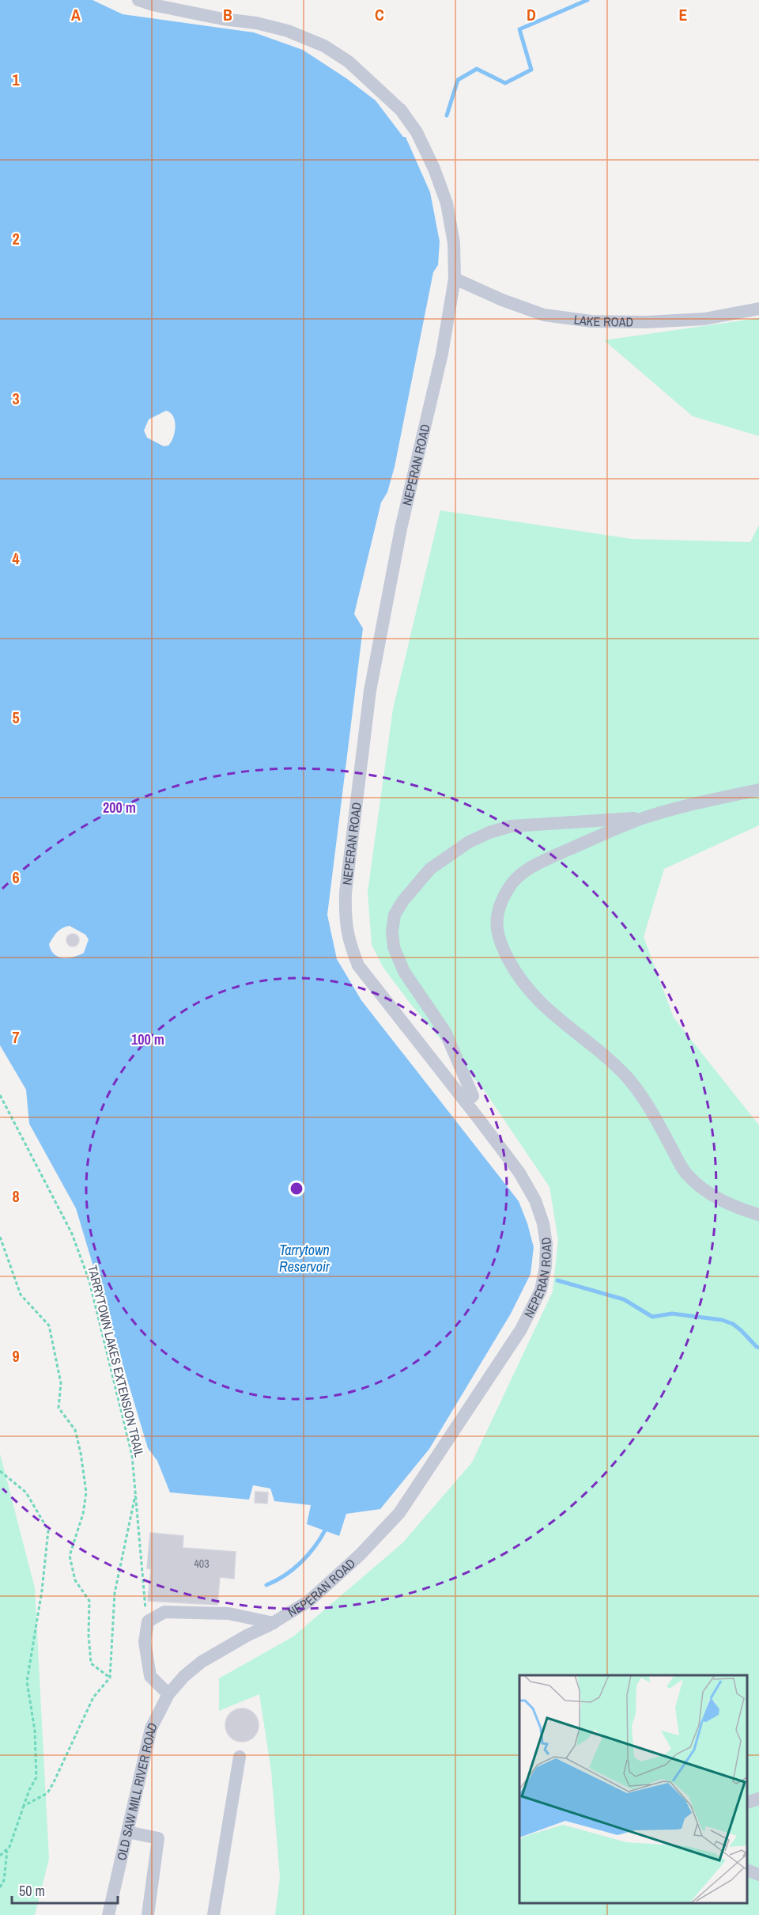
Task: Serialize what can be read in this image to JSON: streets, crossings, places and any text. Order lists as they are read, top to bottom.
{
  "streets": {
    "street": ["LAKE ROAD", "NEPERAN ROAD", "OLD SAW MILL RIVER ROAD"],
    "path": ["TARRYTOWN LAKES EXTENSION TRAIL"]
  },
  "crossings": [
    ["LAKE ROAD", "NEPERAN ROAD"],
    ["NEPERAN ROAD", "OLD SAW MILL RIVER ROAD"]
  ],
  "water": ["Tarrytown Reservoir"],
  "house_numbers": ["403"],
  "scale_bar": "50 m",
  "grid": {
    "columns": [
      "A",
      "B",
      "C",
      "D",
      "E"
    ],
    "rows": [
      "1",
      "2",
      "3",
      "4",
      "5",
      "6",
      "7",
      "8",
      "9"
    ]
  },
  "rings": ["200 m", "100 m"]
}
